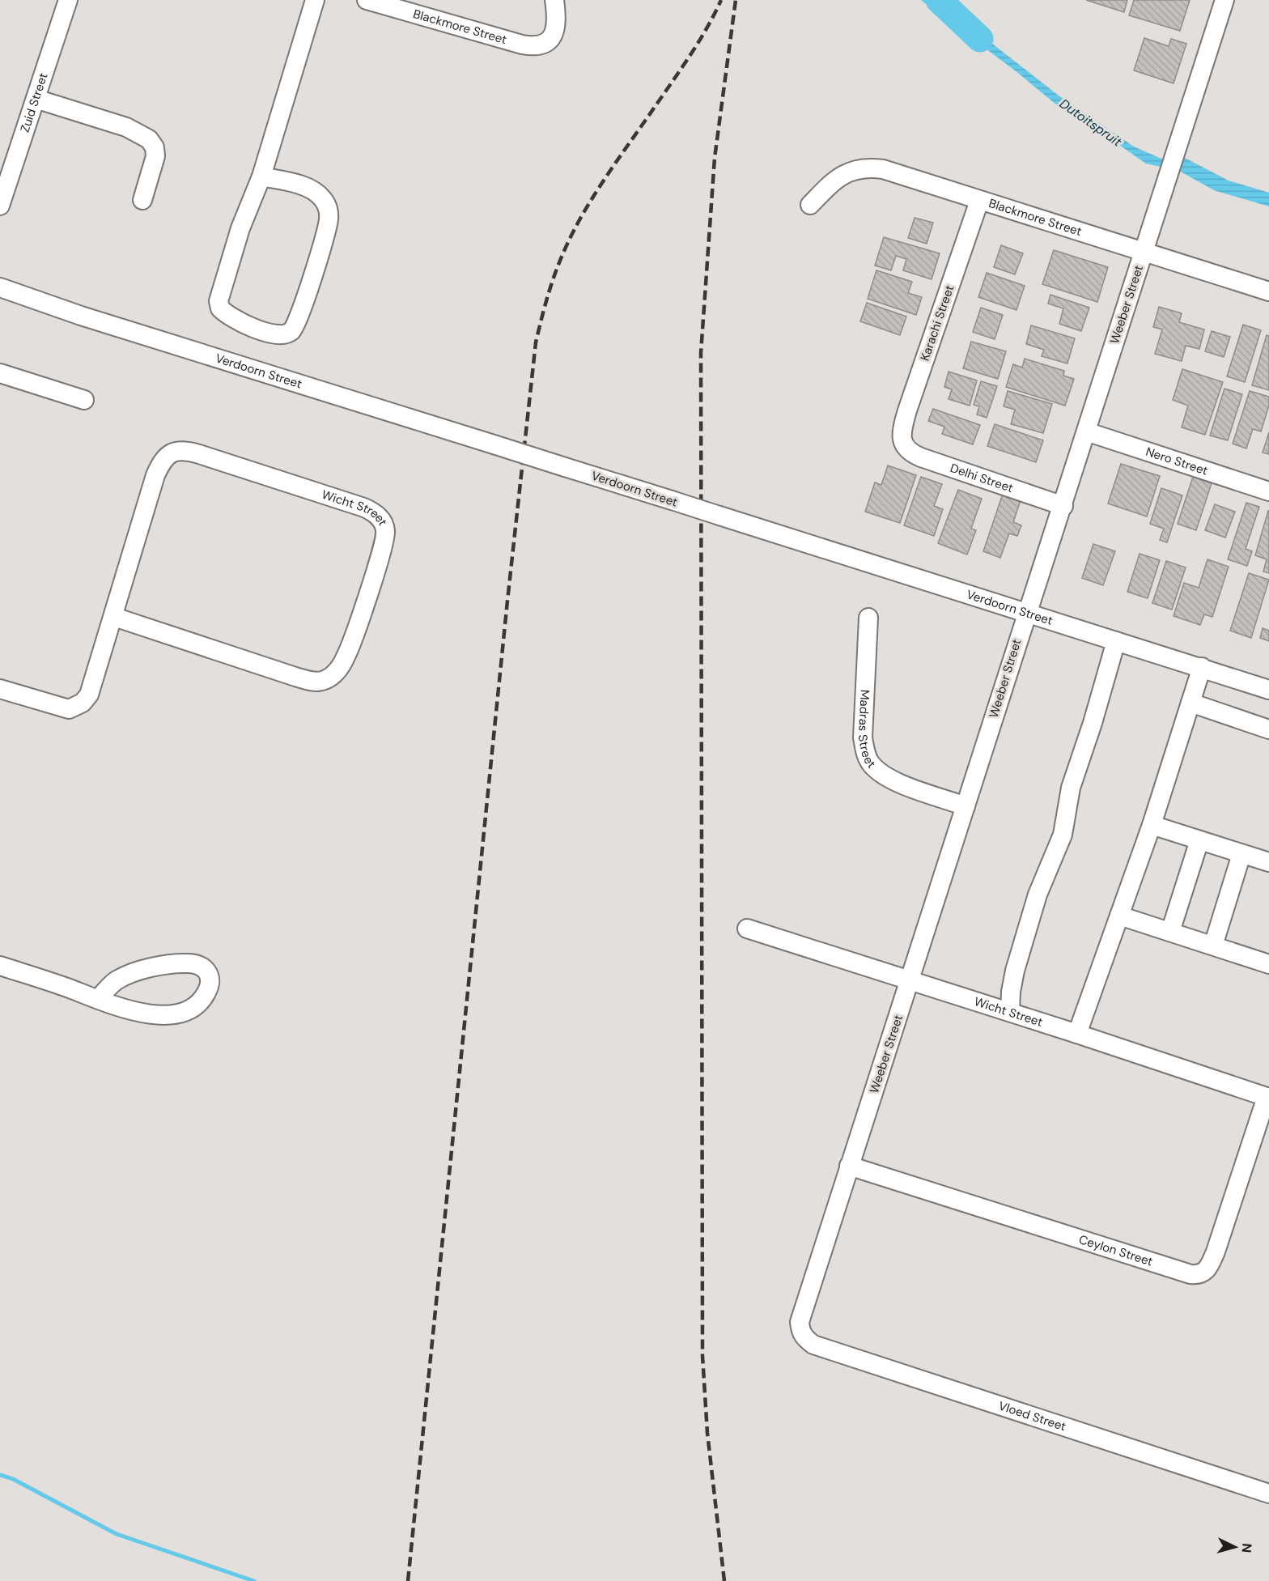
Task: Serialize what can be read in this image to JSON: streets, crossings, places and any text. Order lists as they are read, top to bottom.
{
  "streets": {
    "street": [
      "Blackmore Street",
      "Zuid Street",
      "Weeber Street",
      "Karachi Street",
      "Verdoorn Street",
      "Nero Street",
      "Delhi Street",
      "Wicht Street",
      "Madras Street",
      "Ceylon Street",
      "Vloed Street"
    ]
  },
  "crossings": [
    ["Blackmore Street", "Weeber Street"],
    ["Blackmore Street", "Karachi Street"],
    ["Weeber Street", "Verdoorn Street"],
    ["Weeber Street", "Nero Street"],
    ["Weeber Street", "Delhi Street"],
    ["Weeber Street", "Wicht Street"],
    ["Weeber Street", "Madras Street"],
    ["Weeber Street", "Ceylon Street"],
    ["Weeber Street", "Vloed Street"],
    ["Karachi Street", "Delhi Street"],
    ["Wicht Street", "Ceylon Street"]
  ],
  "water": ["Dutoitspruit"],
  "north": "right"
}
